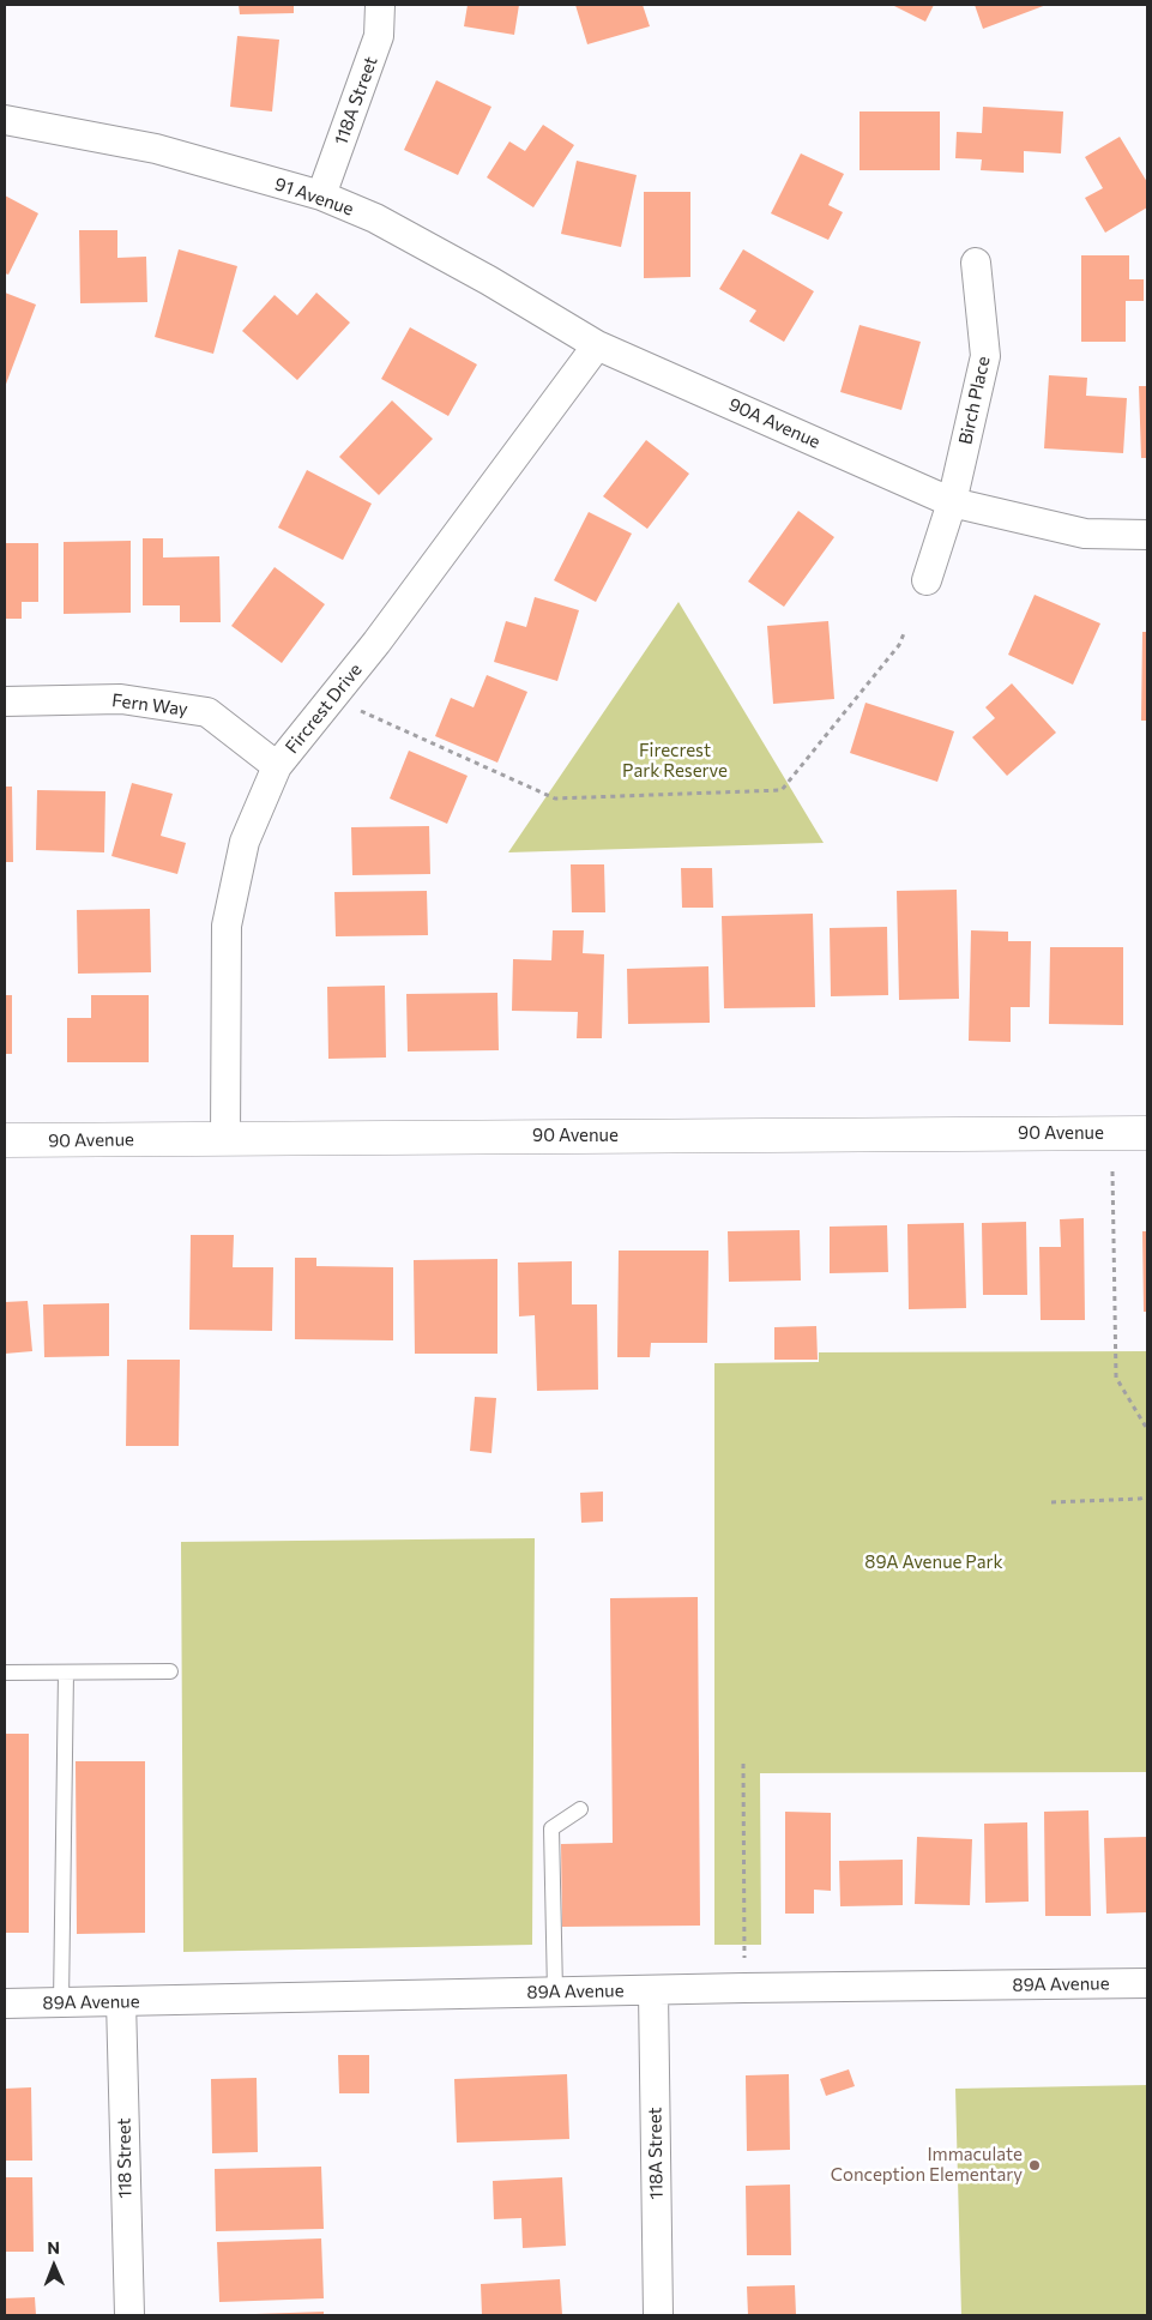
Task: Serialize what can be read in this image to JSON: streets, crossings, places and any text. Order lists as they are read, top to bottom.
{
  "streets": {
    "street": [
      "118A Street",
      "91 Avenue",
      "Birch Place",
      "90A Avenue",
      "Fern Way",
      "Fircrest Drive",
      "90 Avenue",
      "89A Avenue",
      "118 Street"
    ]
  },
  "crossings": [
    ["118A Street", "91 Avenue"],
    ["118A Street", "89A Avenue"],
    ["91 Avenue", "90A Avenue"],
    ["91 Avenue", "Fircrest Drive"],
    ["Birch Place", "90A Avenue"],
    ["90A Avenue", "Fircrest Drive"],
    ["Fern Way", "Fircrest Drive"],
    ["Fircrest Drive", "90 Avenue"],
    ["89A Avenue", "118 Street"]
  ],
  "parks": ["Firecrest Park Reserve", "89A Avenue Park"],
  "places": ["Immaculate Conception Elementary"],
  "north": "top"
}
